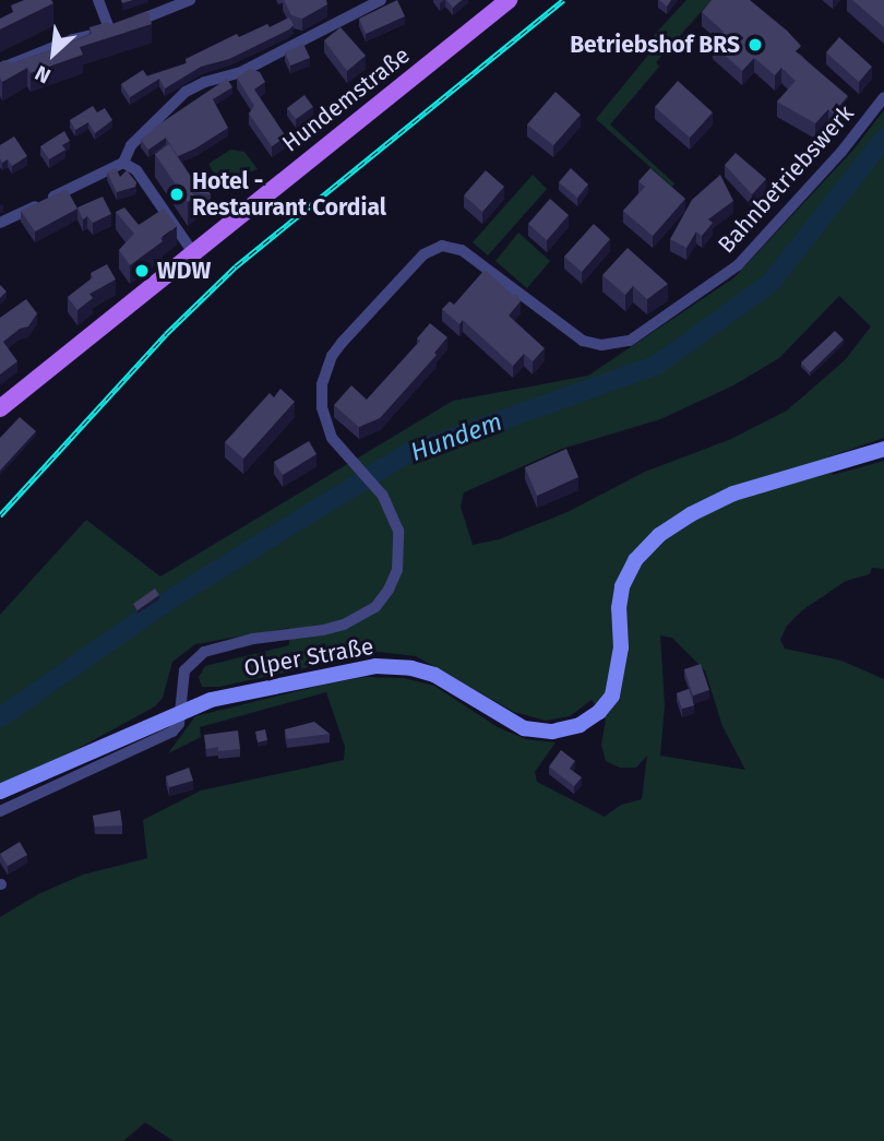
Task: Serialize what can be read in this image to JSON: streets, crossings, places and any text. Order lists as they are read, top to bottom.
{
  "streets": {
    "main road": ["Hundemstraße", "Olper Straße"],
    "street": ["Bahnbetriebswerk"]
  },
  "crossings": [
    ["Bahnbetriebswerk", "Olper Straße"]
  ],
  "water": ["Hundem"],
  "places": ["Betriebshof BRS", "Hotel - Restaurant Cordial", "WDW"],
  "north": "bottom left"
}
